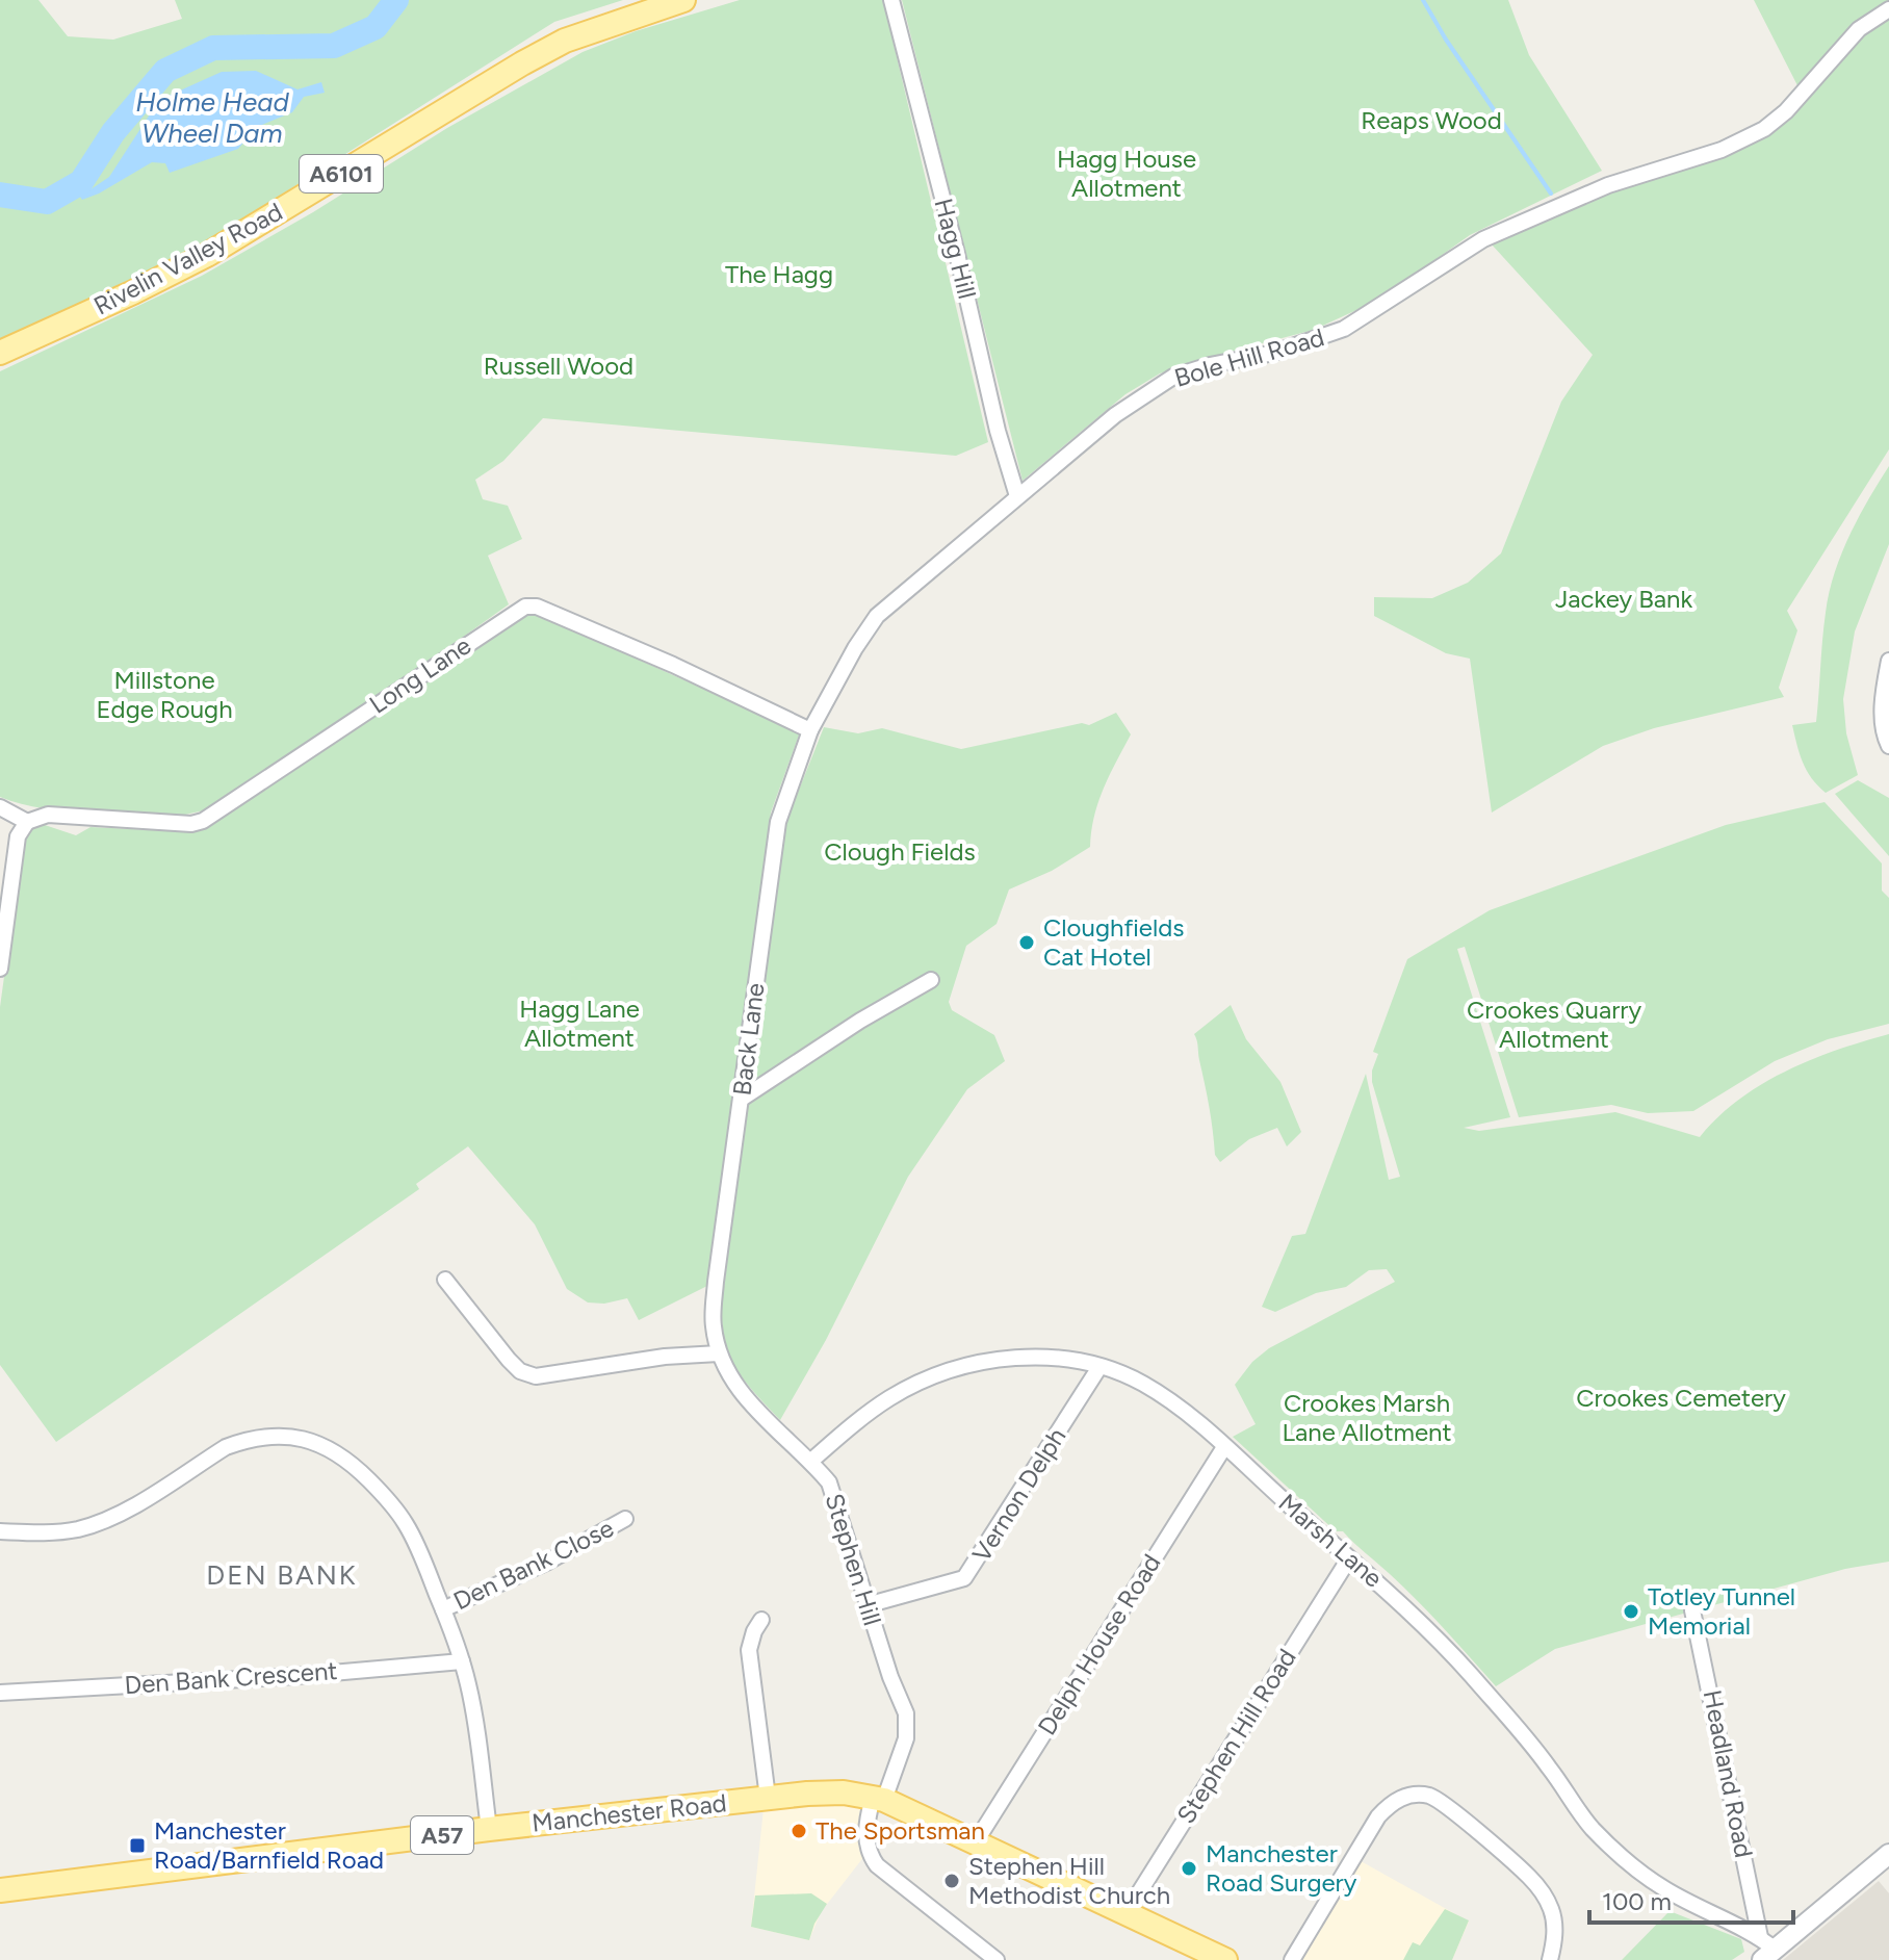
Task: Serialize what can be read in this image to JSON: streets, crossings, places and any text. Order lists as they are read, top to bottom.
{
  "streets": {
    "main road": [
      "A6101",
      "Rivelin Valley Road",
      "Manchester Road",
      "A57"
    ],
    "street": [
      "Hagg Hill",
      "Bole Hill Road",
      "Long Lane",
      "Back Lane",
      "Vernon Delph",
      "Marsh Lane",
      "Stephen Hill",
      "Den Bank Close",
      "Delph House Road",
      "Den Bank Crescent",
      "Stephen Hill Road",
      "Headland Road"
    ]
  },
  "crossings": [
    ["Hagg Hill", "Bole Hill Road"],
    ["Bole Hill Road", "Long Lane"],
    ["Bole Hill Road", "Back Lane"],
    ["Long Lane", "Back Lane"],
    ["Back Lane", "Stephen Hill"],
    ["Vernon Delph", "Marsh Lane"],
    ["Vernon Delph", "Stephen Hill"],
    ["Marsh Lane", "Stephen Hill"],
    ["Marsh Lane", "Delph House Road"],
    ["Marsh Lane", "Stephen Hill Road"],
    ["Marsh Lane", "Headland Road"],
    ["Stephen Hill", "Manchester Road"],
    ["Delph House Road", "Manchester Road"],
    ["Stephen Hill Road", "Manchester Road"]
  ],
  "districts": ["DEN BANK"],
  "water": ["Holme Head Wheel Dam"],
  "parks": [
    "Reaps Wood",
    "Hagg House Allotment",
    "The Hagg",
    "Russell Wood",
    "Jackey Bank",
    "Millstone Edge Rough",
    "Clough Fields",
    "Hagg Lane Allotment",
    "Crookes Quarry Allotment",
    "Crookes Cemetery",
    "Crookes Marsh Lane Allotment"
  ],
  "places": {
    "other": [
      "Cloughfields Cat Hotel",
      "Totley Tunnel Memorial",
      "The Sportsman",
      "Manchester Road Surgery",
      "Stephen Hill Methodist Church"
    ],
    "transit": ["Manchester Road/Barnfield Road"]
  },
  "scale_bar": "100 m"
}
